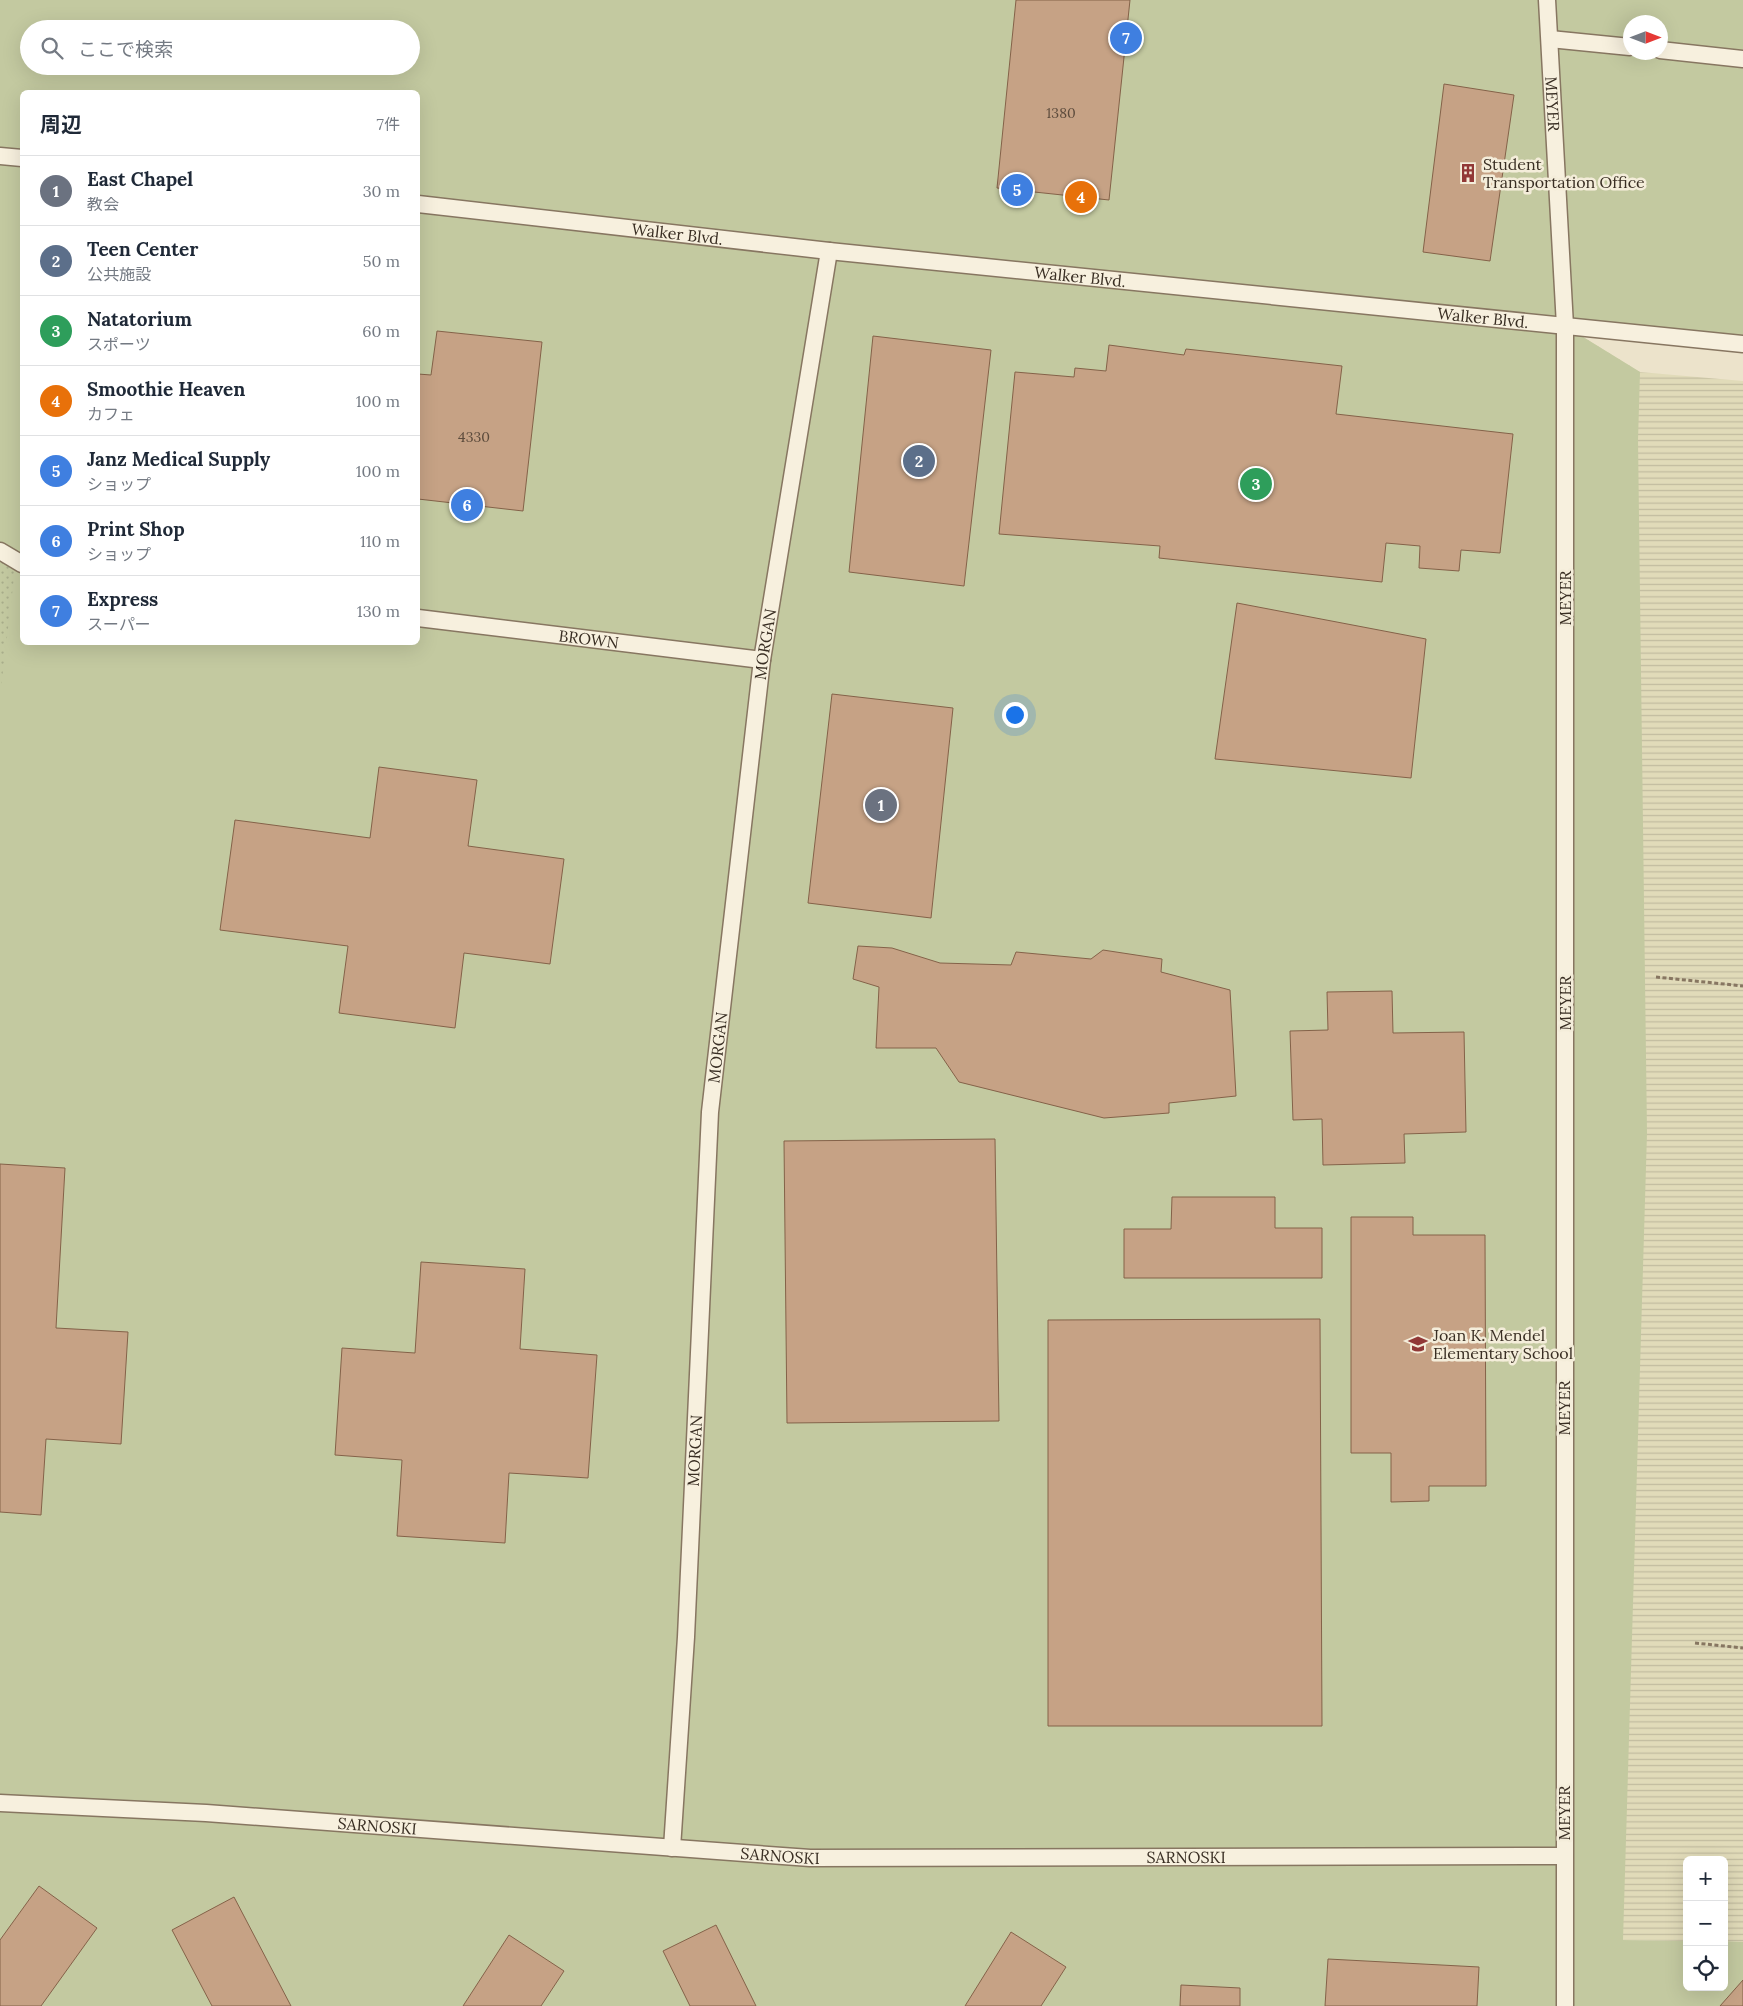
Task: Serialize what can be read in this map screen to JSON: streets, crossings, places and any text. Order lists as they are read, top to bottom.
{
  "streets": {
    "lane": [
      "MEYER",
      "Walker Blvd.",
      "BROWN",
      "MORGAN",
      "SARNOSKI"
    ]
  },
  "crossings": [
    ["MEYER", "Walker Blvd."],
    ["MEYER", "SARNOSKI"],
    ["Walker Blvd.", "MORGAN"],
    ["BROWN", "MORGAN"],
    ["MORGAN", "SARNOSKI"]
  ],
  "places": {
    "building": ["Student Transportation Office"],
    "school or university": ["Joan K. Mendel Elementary School"]
  },
  "house_numbers": ["1380", "4330"],
  "north": "right",
  "page": {
    "pins": [
      "7",
      "5",
      "4",
      "2",
      "3",
      "6",
      "1"
    ],
    "search": "ここで検索",
    "heading": ["周辺", "7件"],
    "list": [
      {
        "mark": "1",
        "name": "East Chapel",
        "note": "教会",
        "value": "30 m"
      },
      {
        "mark": "2",
        "name": "Teen Center",
        "note": "公共施設",
        "value": "50 m"
      },
      {
        "mark": "3",
        "name": "Natatorium",
        "note": "スポーツ",
        "value": "60 m"
      },
      {
        "mark": "4",
        "name": "Smoothie Heaven",
        "note": "カフェ",
        "value": "100 m"
      },
      {
        "mark": "5",
        "name": "Janz Medical Supply",
        "note": "ショップ",
        "value": "100 m"
      },
      {
        "mark": "6",
        "name": "Print Shop",
        "note": "ショップ",
        "value": "110 m"
      },
      {
        "mark": "7",
        "name": "Express",
        "note": "スーパー",
        "value": "130 m"
      }
    ],
    "map_buttons": ["+", "−"]
  }
}
